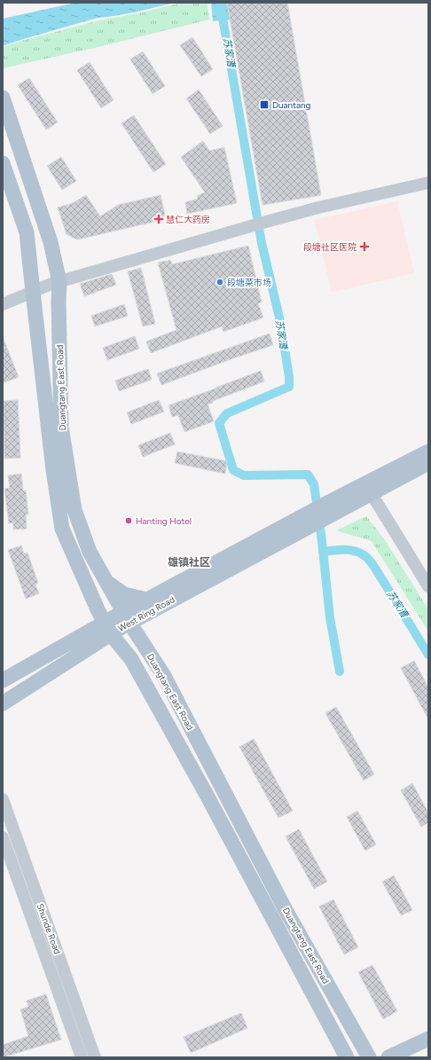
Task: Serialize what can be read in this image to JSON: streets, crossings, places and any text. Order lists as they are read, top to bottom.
{
  "streets": {
    "main road": ["Duangtang East Road", "West Ring Road"],
    "street": ["Shunde Road"]
  },
  "crossings": [
    ["Duangtang East Road", "West Ring Road"]
  ],
  "districts": ["雄镇社区"],
  "water": ["苏家漕"],
  "places": {
    "transit": ["Duantang"],
    "health": ["慧仁大药房", "段塘社区医院"],
    "other": ["段塘菜市场", "Hanting Hotel"]
  }
}
